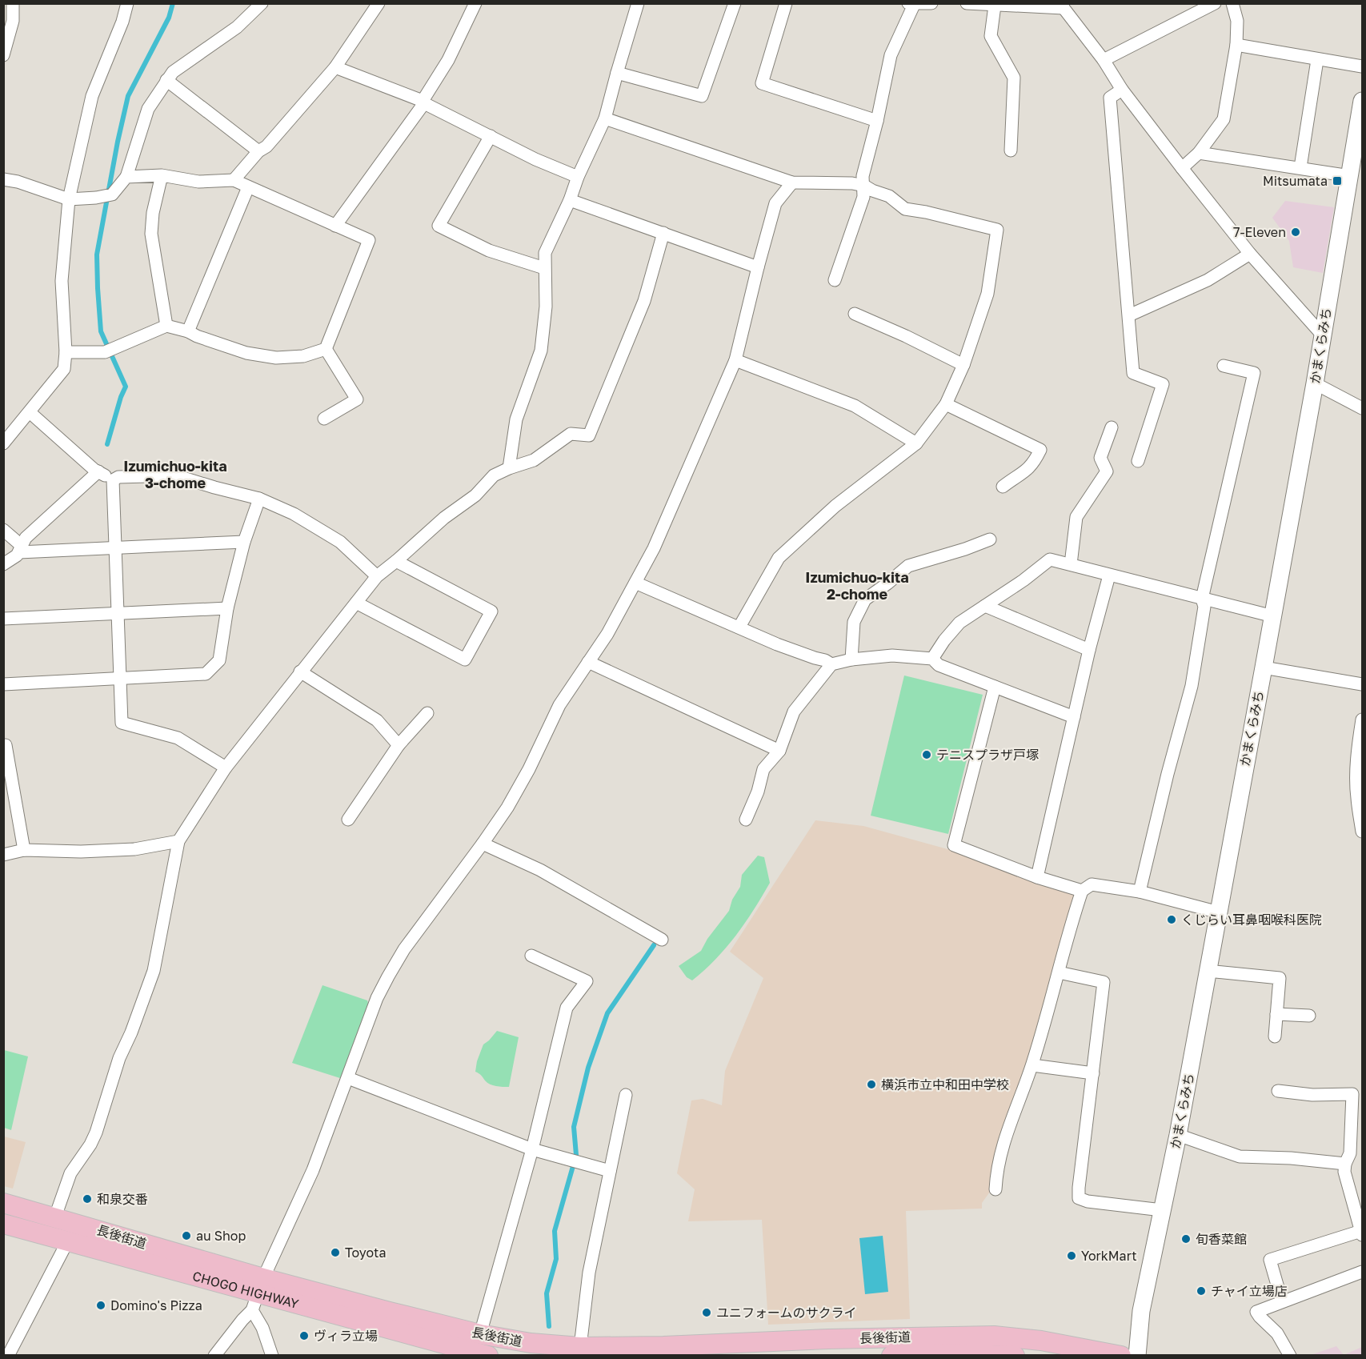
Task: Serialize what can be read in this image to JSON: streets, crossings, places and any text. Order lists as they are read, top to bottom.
{
  "streets": {
    "main road": ["かまくらみち", "長後街道", "CHOGO HIGHWAY"]
  },
  "crossings": [
    ["長後街道", "CHOGO HIGHWAY"]
  ],
  "districts": ["Izumichuo-kita 3-chome", "Izumichuo-kita 2-chome"],
  "places": {
    "transit": ["Mitsumata"],
    "other": [
      "7-Eleven",
      "テニスプラザ戸塚",
      "くじらい耳鼻咽喉科医院",
      "横浜市立中和田中学校",
      "和泉交番",
      "au Shop",
      "旬香菜館",
      "Toyota",
      "YorkMart",
      "チャイ立場店",
      "Domino's Pizza",
      "ユニフォームのサクライ",
      "ヴィラ立場"
    ]
  }
}
